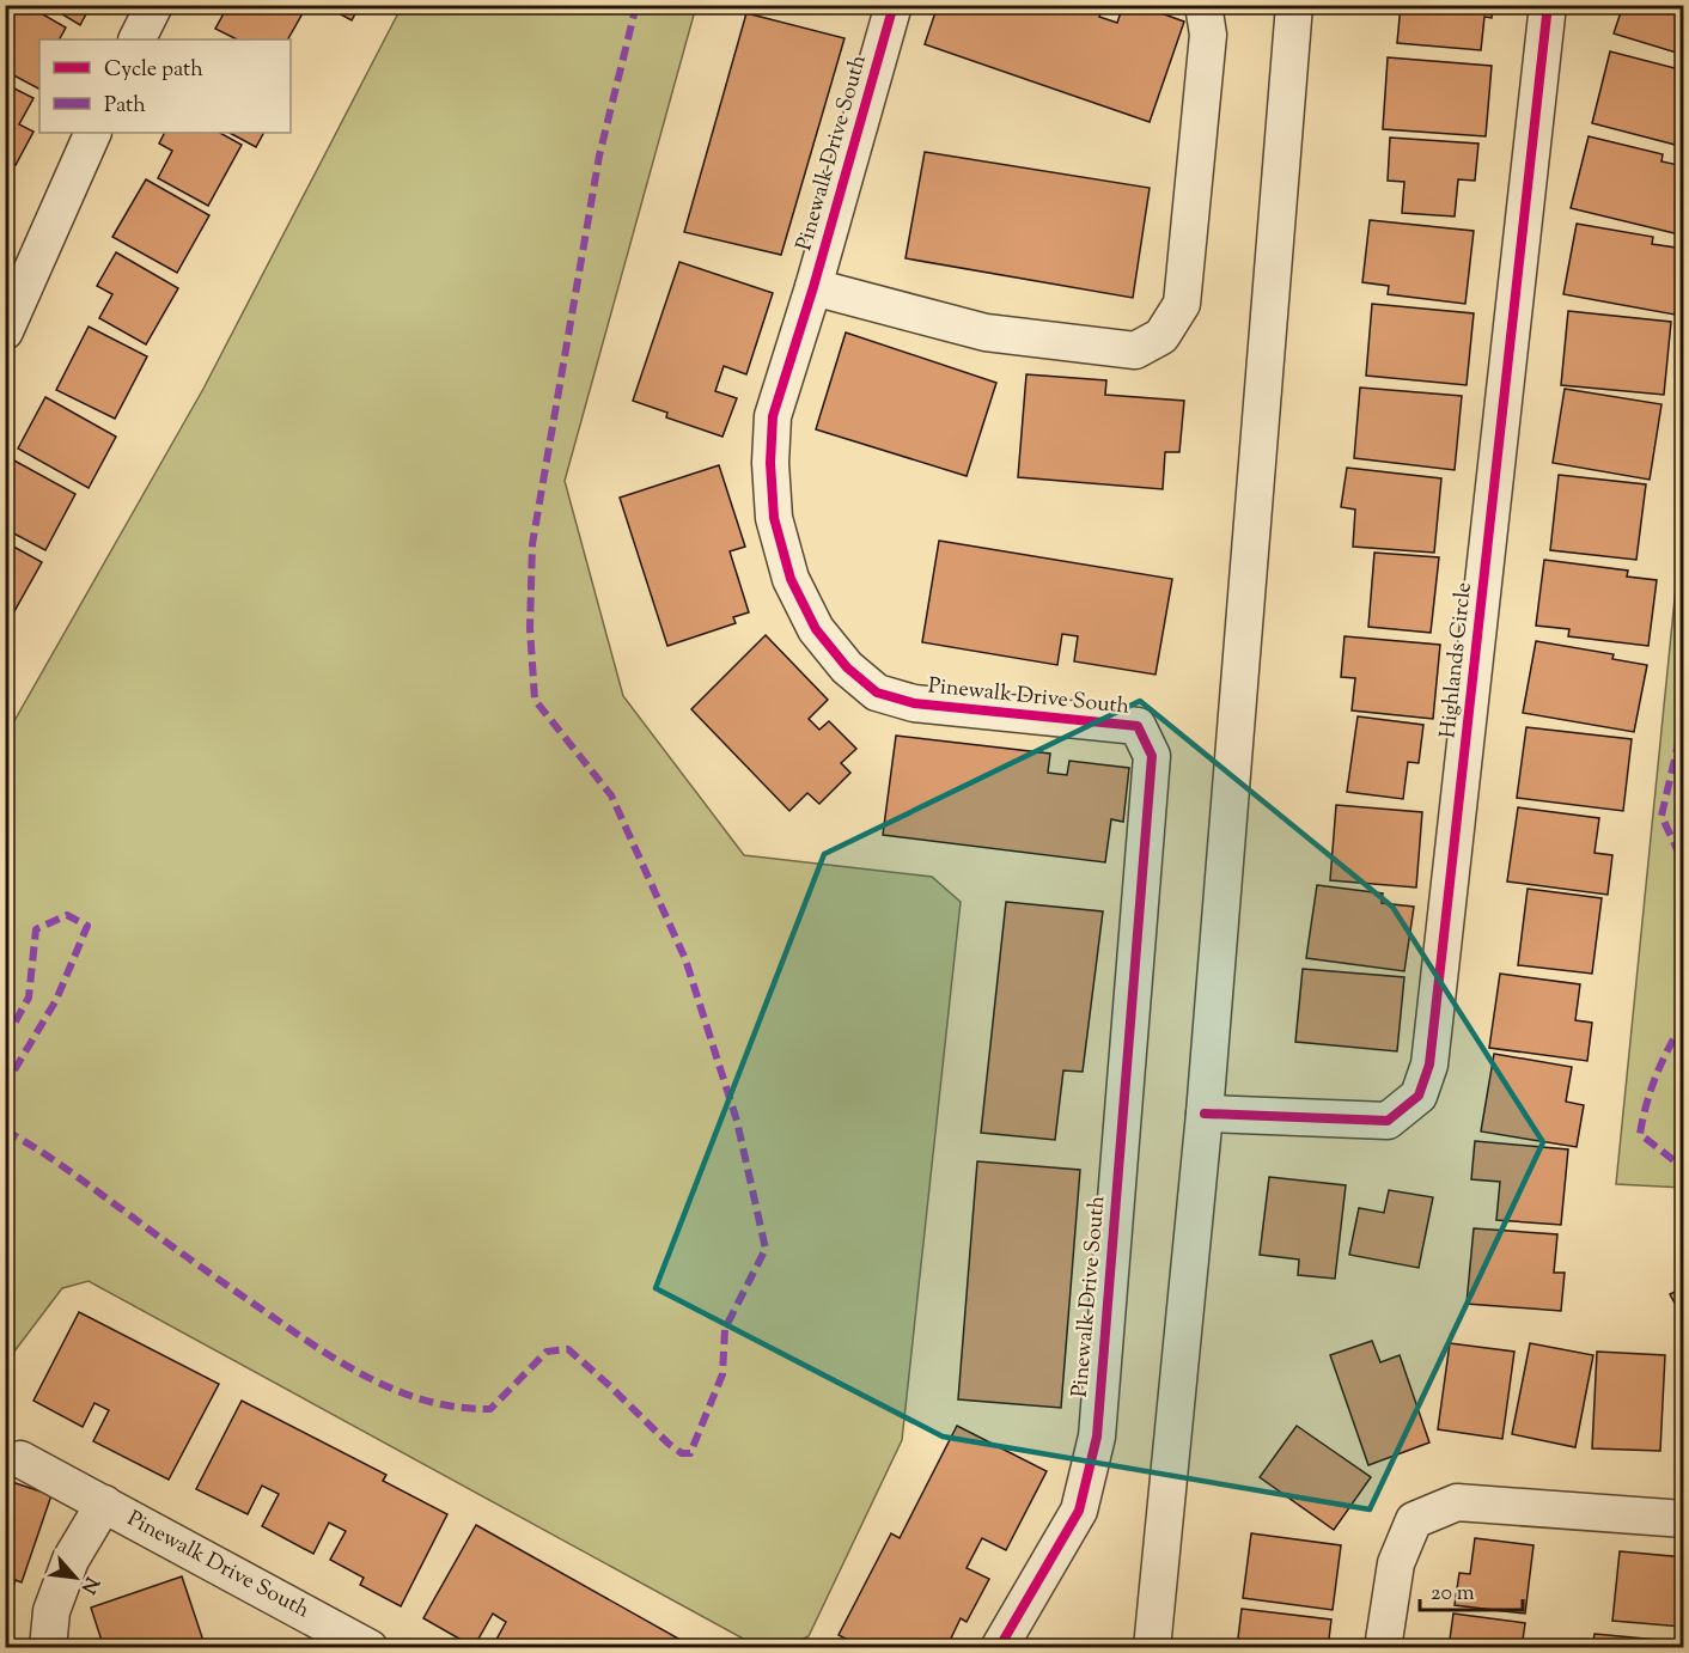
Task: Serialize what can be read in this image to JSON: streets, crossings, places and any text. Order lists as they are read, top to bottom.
{
  "streets": {
    "street": ["Pinewalk Drive South", "Highlands Circle"]
  },
  "legend": ["Cycle path", "Path"],
  "scale_bar": "20 m",
  "north": "bottom right"
}
